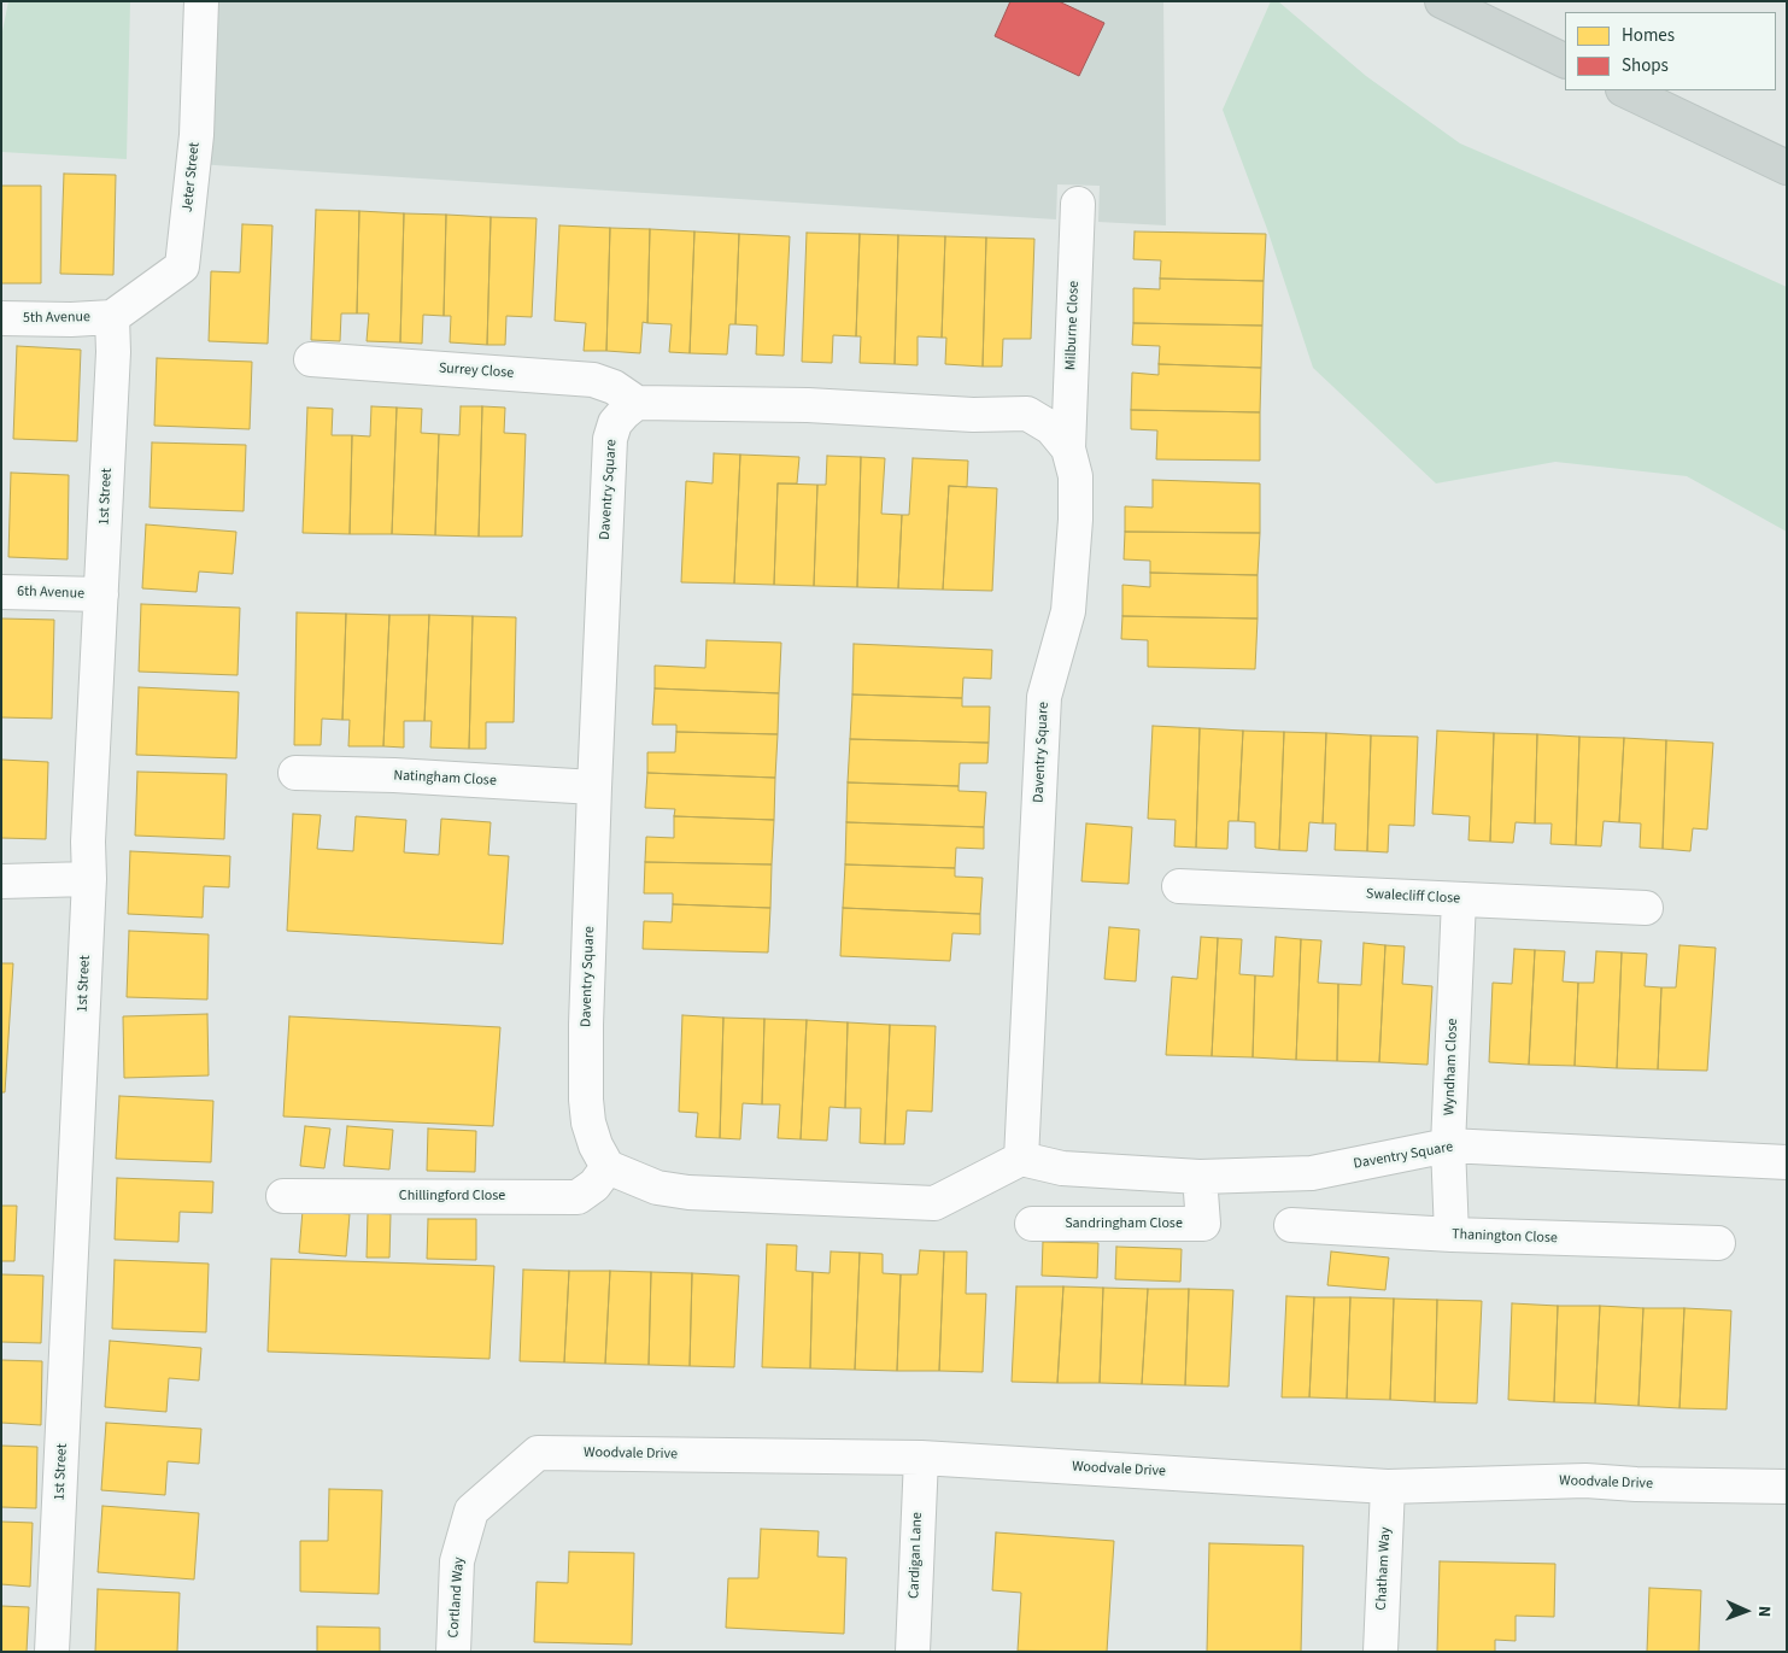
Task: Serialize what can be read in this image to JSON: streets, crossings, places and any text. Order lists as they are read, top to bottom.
{
  "streets": {
    "street": [
      "Jeter Street",
      "5th Avenue",
      "Milburne Close",
      "Surrey Close",
      "Daventry Square",
      "1st Street",
      "6th Avenue",
      "Natingham Close",
      "Swalecliff Close",
      "Wyndham Close",
      "Chillingford Close",
      "Sandringham Close",
      "Thanington Close",
      "Woodvale Drive",
      "Cardigan Lane",
      "Chatham Way",
      "Cortland Way"
    ]
  },
  "crossings": [
    ["Jeter Street", "5th Avenue"],
    ["Jeter Street", "1st Street"],
    ["5th Avenue", "1st Street"],
    ["Milburne Close", "Daventry Square"],
    ["Surrey Close", "Daventry Square"],
    ["Daventry Square", "Natingham Close"],
    ["Daventry Square", "Wyndham Close"],
    ["Daventry Square", "Chillingford Close"],
    ["Daventry Square", "Sandringham Close"],
    ["1st Street", "6th Avenue"],
    ["Swalecliff Close", "Wyndham Close"],
    ["Wyndham Close", "Thanington Close"],
    ["Woodvale Drive", "Cardigan Lane"],
    ["Woodvale Drive", "Chatham Way"],
    ["Woodvale Drive", "Cortland Way"]
  ],
  "legend": ["Homes", "Shops"],
  "north": "right"
}
